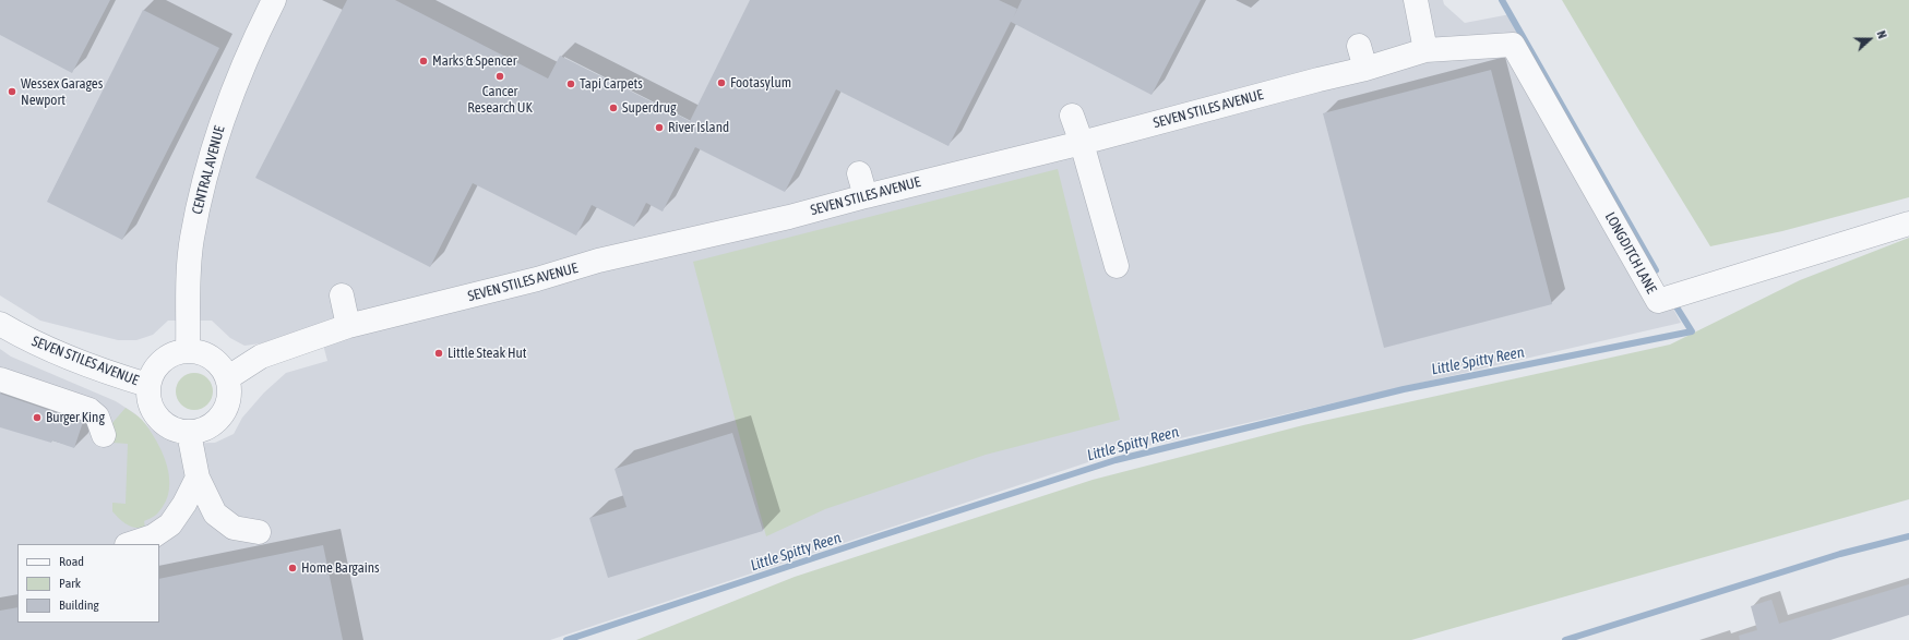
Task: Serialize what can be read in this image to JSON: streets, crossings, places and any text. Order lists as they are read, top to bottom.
{
  "streets": {
    "street": ["SEVEN STILES AVENUE", "CENTRAL AVENUE", "LONGDITCH LANE"]
  },
  "crossings": [
    ["SEVEN STILES AVENUE", "CENTRAL AVENUE"],
    ["SEVEN STILES AVENUE", "LONGDITCH LANE"]
  ],
  "water": ["Little Spitty Reen"],
  "places": [
    "Marks & Spencer",
    "Cancer Research UK",
    "Footasylum",
    "Tapi Carpets",
    "Wessex Garages Newport",
    "Superdrug",
    "River Island",
    "Little Steak Hut",
    "Burger King",
    "Home Bargains"
  ],
  "legend": ["Road", "Park", "Building"],
  "north": "right"
}
